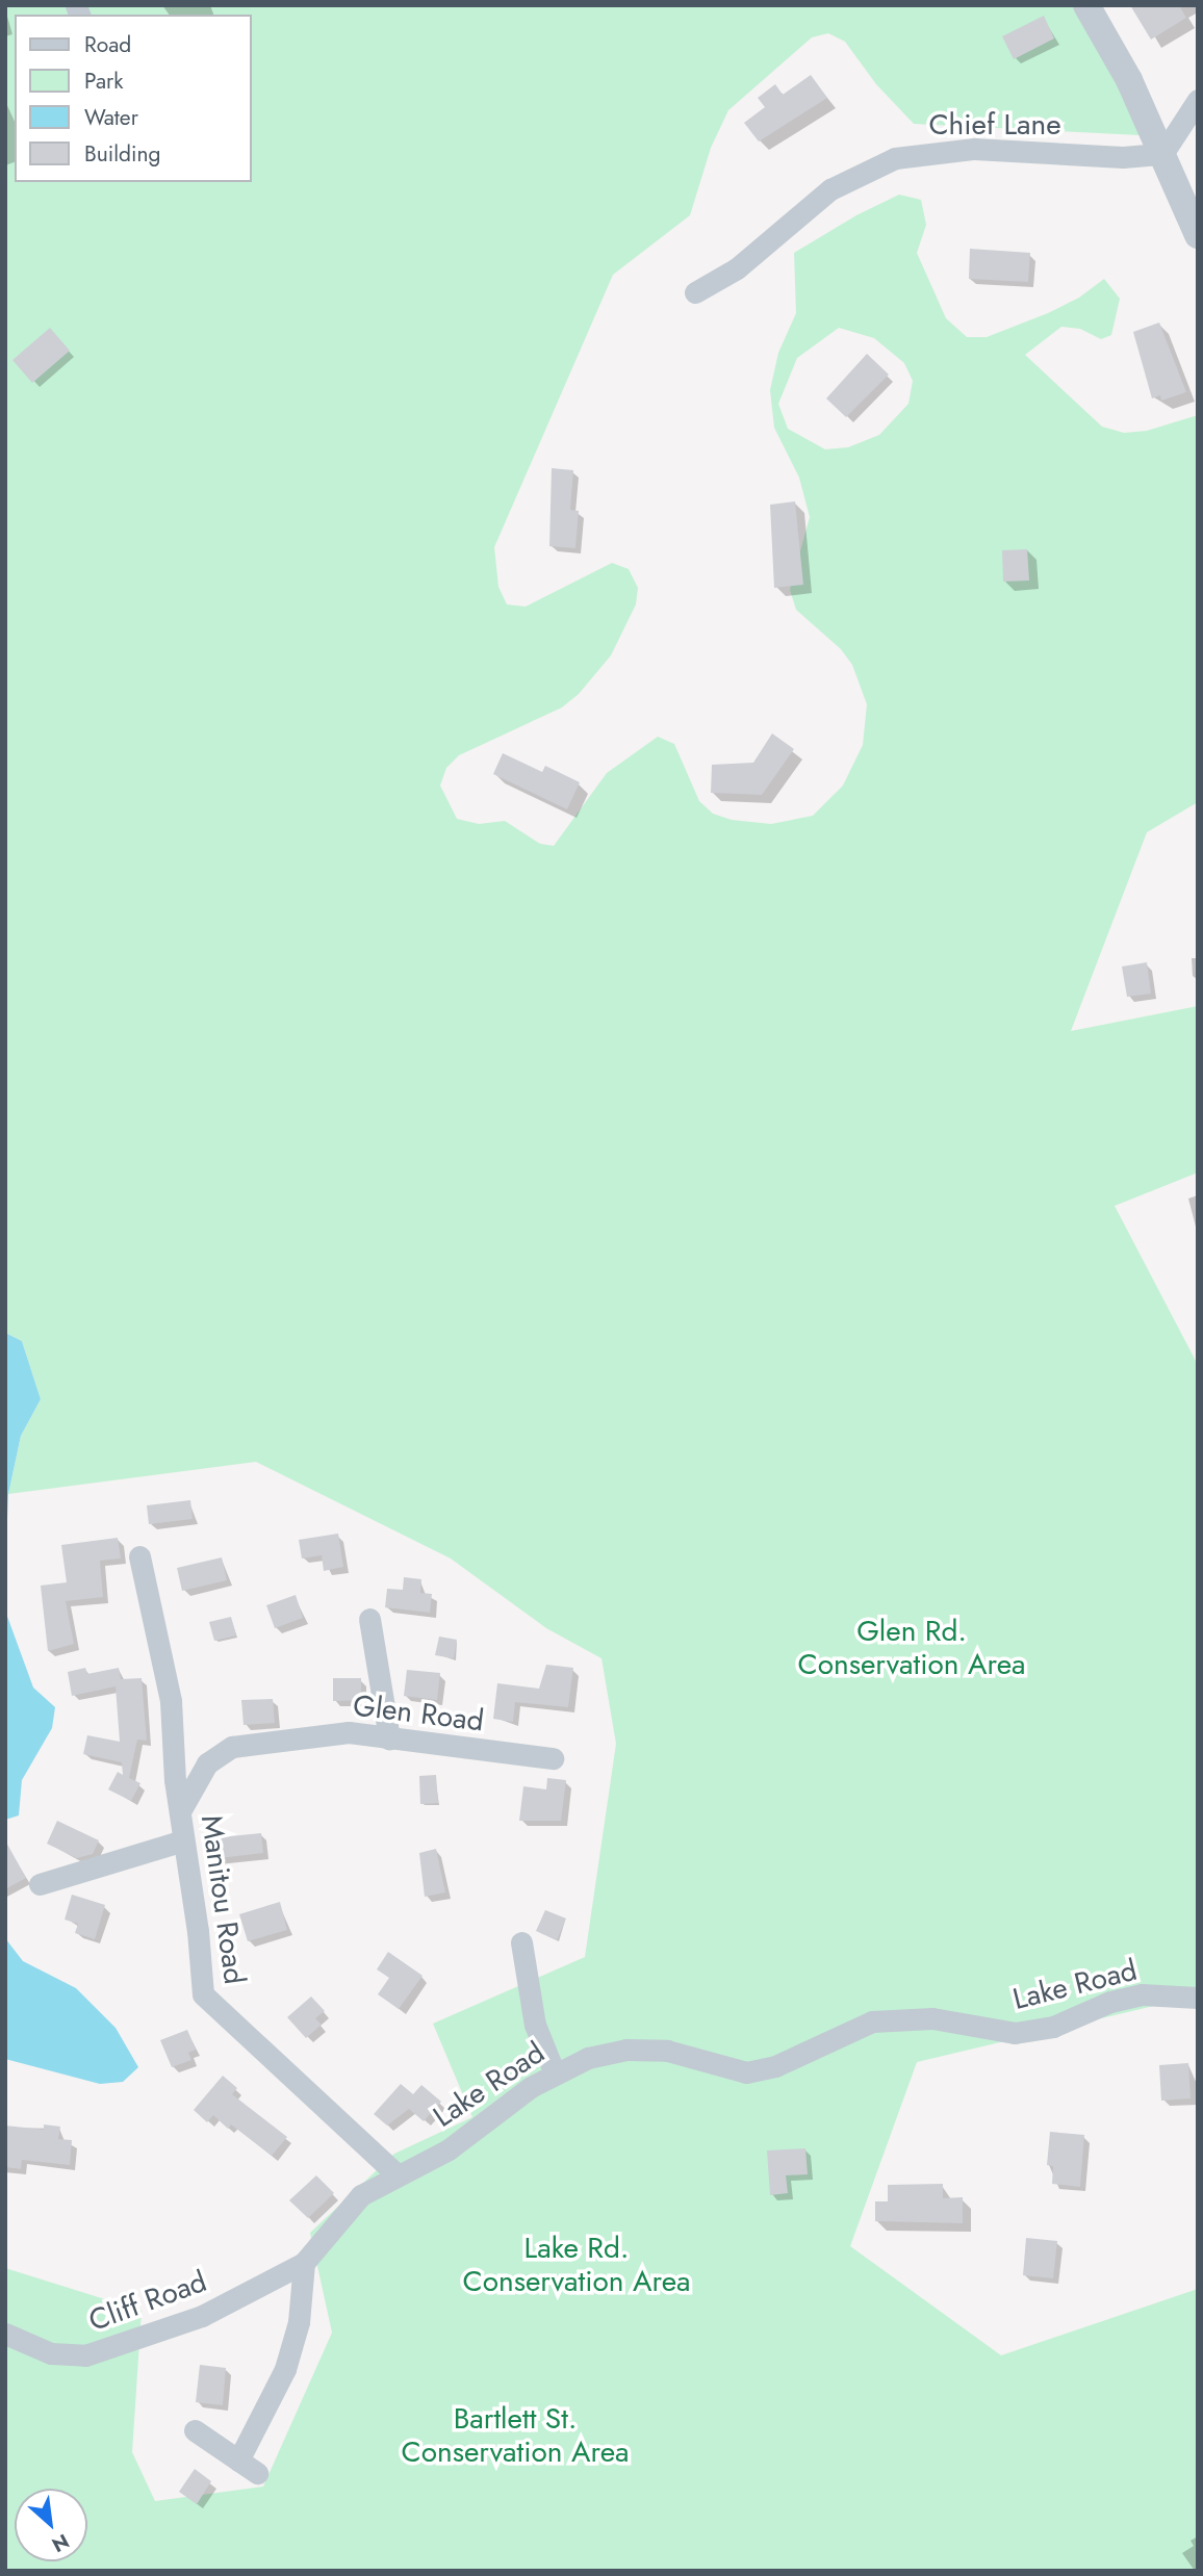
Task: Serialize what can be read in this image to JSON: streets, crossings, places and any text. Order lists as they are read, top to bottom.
{
  "streets": {
    "street": [
      "Chief Lane",
      "Glen Road",
      "Manitou Road",
      "Lake Road",
      "Cliff Road"
    ]
  },
  "crossings": [
    ["Glen Road", "Manitou Road"],
    ["Manitou Road", "Lake Road"],
    ["Lake Road", "Cliff Road"]
  ],
  "parks": ["Glen Rd. Conservation Area", "Lake Rd. Conservation Area", "Bartlett St. Conservation Area"],
  "legend": [
    "Road",
    "Park",
    "Water",
    "Building"
  ],
  "north": "bottom right"
}
